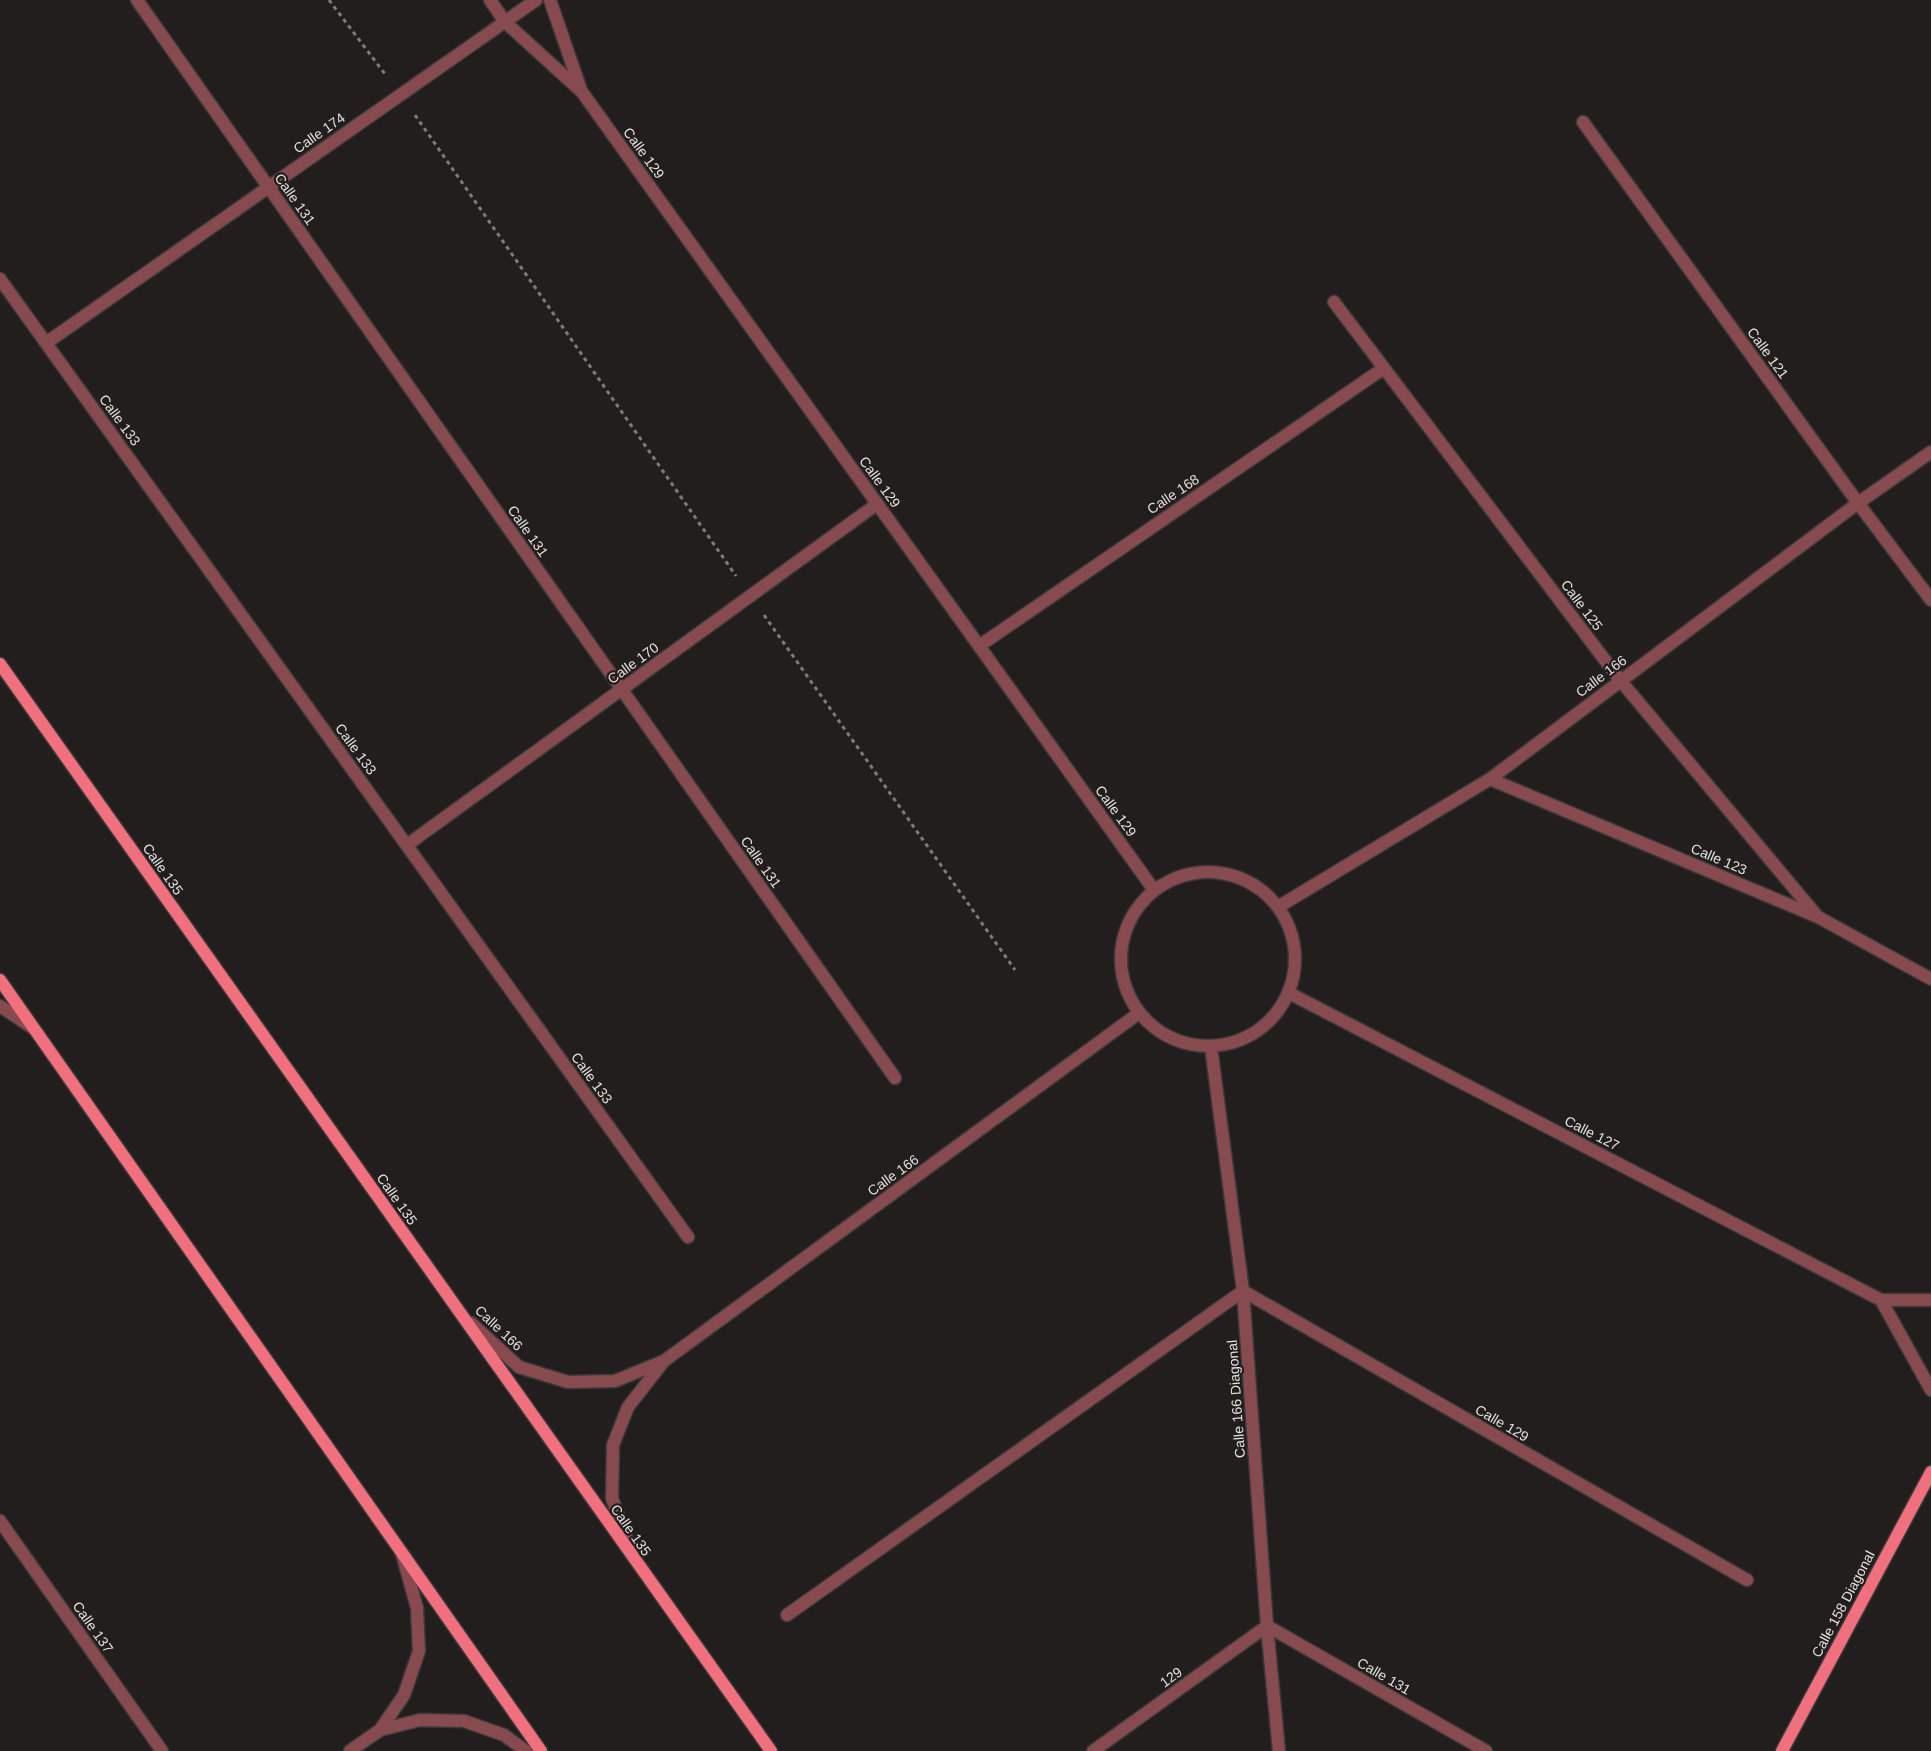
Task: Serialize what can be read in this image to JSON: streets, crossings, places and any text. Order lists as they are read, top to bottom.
{
  "streets": {
    "main road": ["Calle 135", "Calle 158 Diagonal"],
    "street": [
      "Calle 174",
      "Calle 129",
      "Calle 131",
      "Calle 121",
      "Calle 133",
      "Calle 168",
      "Calle 125",
      "Calle 170",
      "Calle 166",
      "Calle 123",
      "Calle 127",
      "Calle 166 Diagonal",
      "Calle 137",
      "129"
    ]
  },
  "crossings": [
    ["Calle 174", "Calle 129"],
    ["Calle 174", "Calle 131"],
    ["Calle 174", "Calle 133"],
    ["Calle 129", "Calle 168"],
    ["Calle 129", "Calle 170"],
    ["Calle 129", "Calle 166"],
    ["Calle 129", "Calle 127"],
    ["Calle 129", "Calle 166 Diagonal"],
    ["Calle 131", "Calle 170"],
    ["Calle 131", "Calle 166 Diagonal"],
    ["Calle 131", "129"],
    ["Calle 121", "Calle 166"],
    ["Calle 133", "Calle 170"],
    ["Calle 168", "Calle 125"],
    ["Calle 125", "Calle 166"],
    ["Calle 125", "Calle 123"],
    ["Calle 166", "Calle 123"],
    ["Calle 166", "Calle 135"],
    ["Calle 166", "Calle 127"],
    ["Calle 166", "Calle 166 Diagonal"],
    ["Calle 127", "Calle 166 Diagonal"],
    ["Calle 166 Diagonal", "129"]
  ]
}
